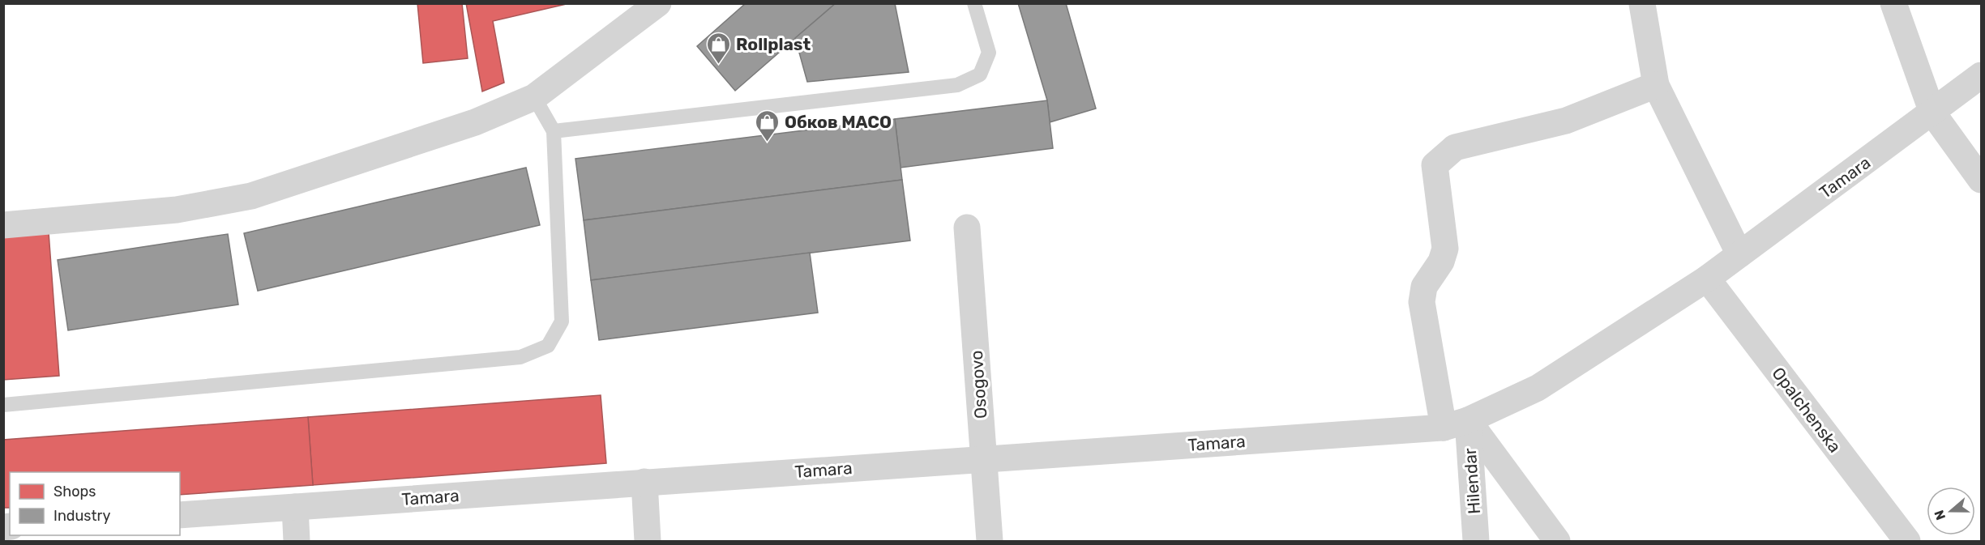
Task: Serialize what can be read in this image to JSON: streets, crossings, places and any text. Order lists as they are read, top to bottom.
{
  "streets": {
    "street": [
      "Tamara",
      "Osogovo",
      "Opalchenska",
      "Hilendar"
    ]
  },
  "crossings": [
    ["Tamara", "Osogovo"],
    ["Tamara", "Opalchenska"],
    ["Tamara", "Hilendar"]
  ],
  "places": {
    "shop": ["Rollplast", "Обков MACO"]
  },
  "legend": ["Shops", "Industry"],
  "north": "left"
}
